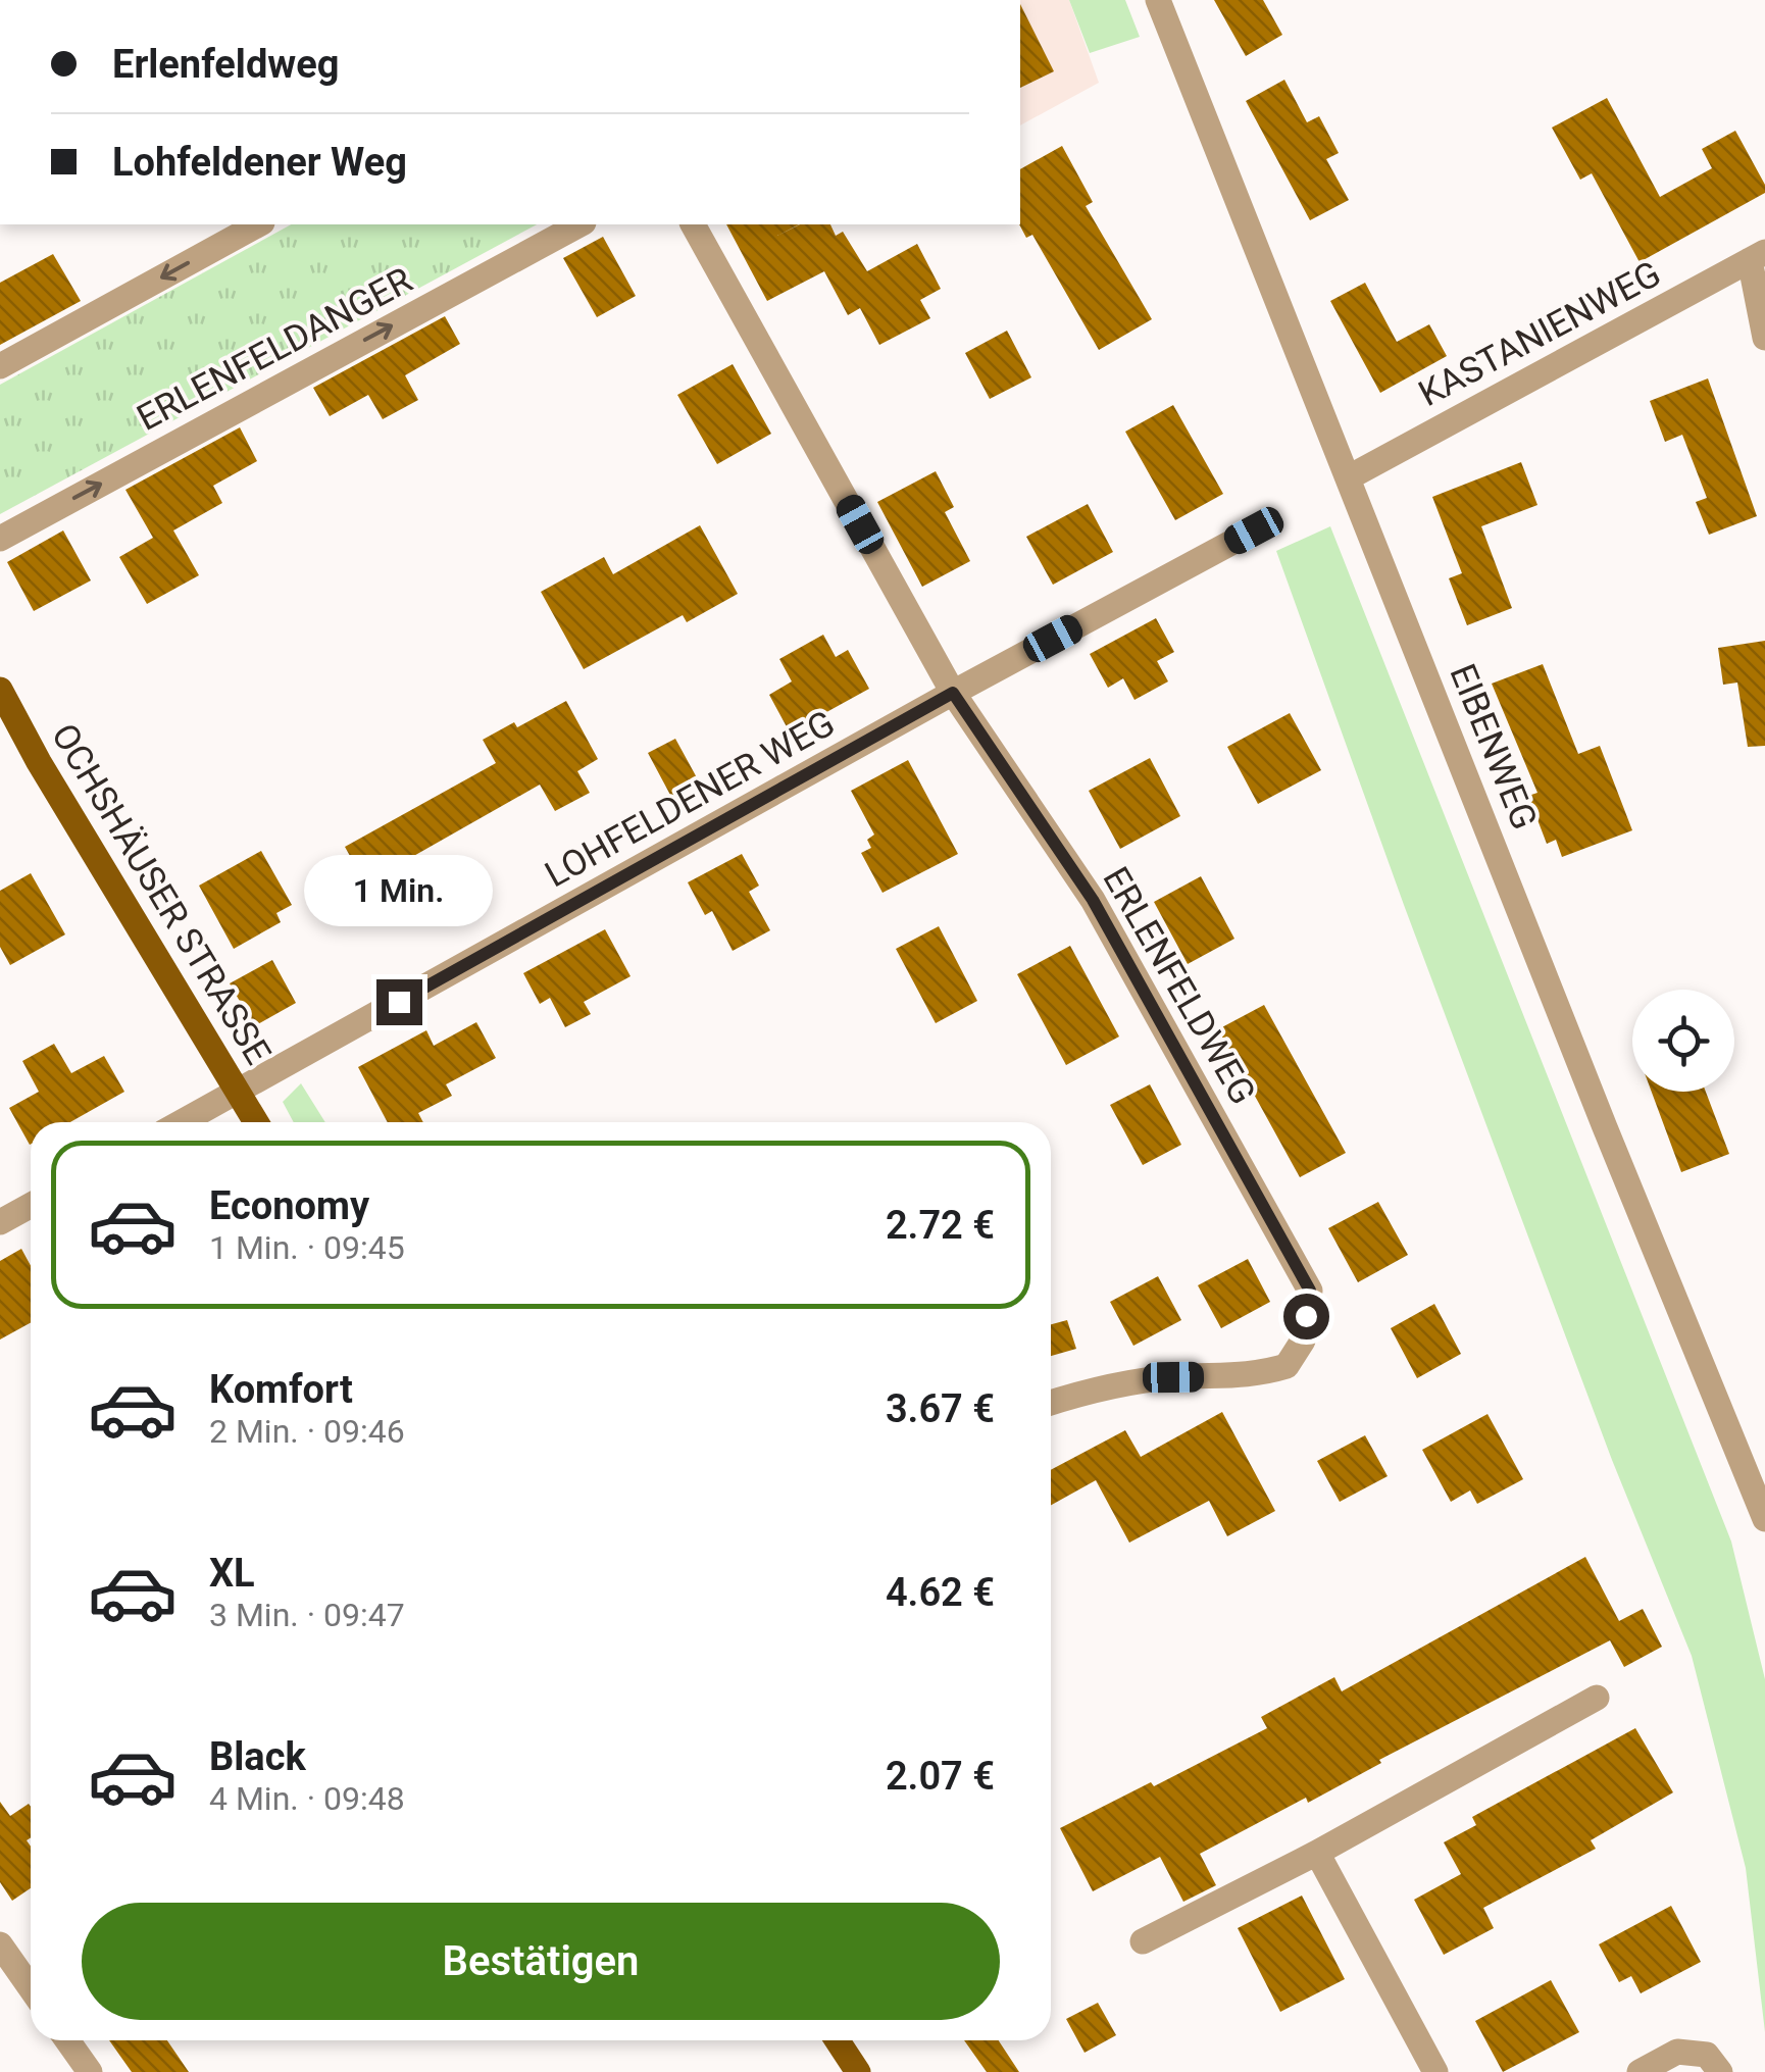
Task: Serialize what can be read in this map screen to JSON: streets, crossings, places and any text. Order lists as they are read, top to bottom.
{
  "streets": {
    "main road": ["OCHSHÄUSER STRASSE"],
    "street": [
      "KASTANIENWEG",
      "ERLENFELDANGER",
      "EIBENWEG",
      "LOHFELDENER WEG",
      "ERLENFELDWEG"
    ]
  },
  "crossings": [
    ["KASTANIENWEG", "EIBENWEG"],
    ["LOHFELDENER WEG", "OCHSHÄUSER STRASSE"],
    ["LOHFELDENER WEG", "ERLENFELDWEG"]
  ],
  "page": {
    "banner": ["Erlenfeldweg", "Lohfeldener Weg"],
    "bubble": "1 Min.",
    "list": [
      {
        "name": "Economy",
        "note": "1 Min. · 09:45",
        "value": "2.72 €"
      },
      {
        "name": "Komfort",
        "note": "2 Min. · 09:46",
        "value": "3.67 €"
      },
      {
        "name": "XL",
        "note": "3 Min. · 09:47",
        "value": "4.62 €"
      },
      {
        "name": "Black",
        "note": "4 Min. · 09:48",
        "value": "2.07 €"
      }
    ],
    "buttons": "Bestätigen"
  }
}
